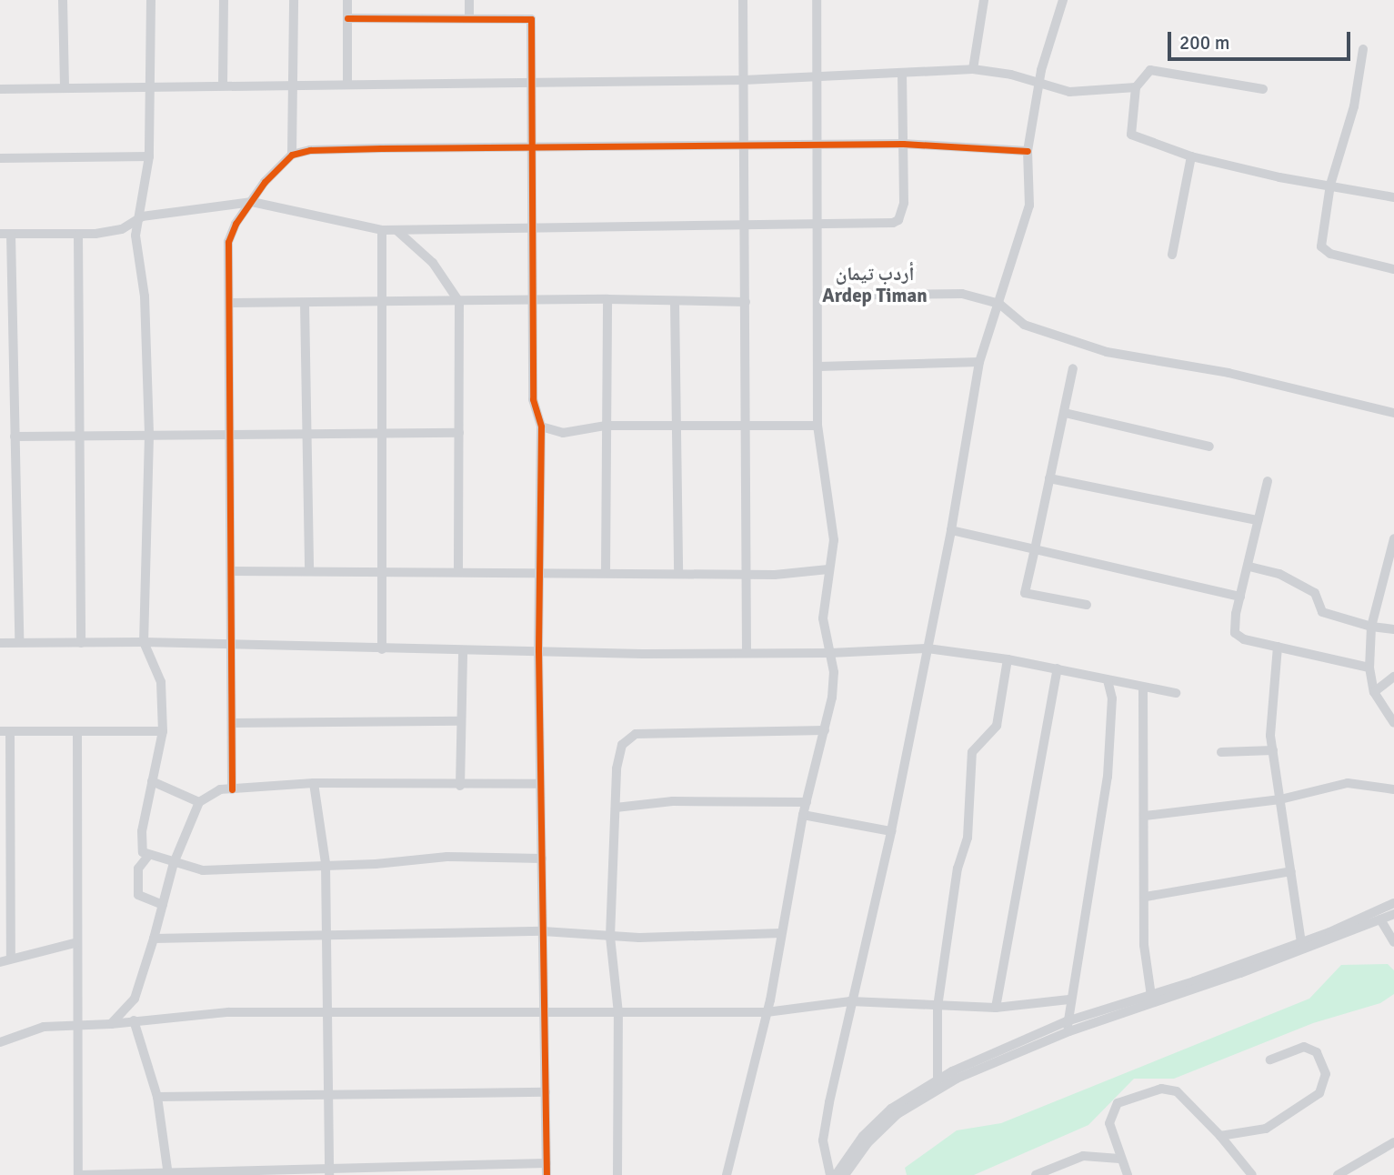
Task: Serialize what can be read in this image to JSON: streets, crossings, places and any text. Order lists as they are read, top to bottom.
{
  "districts": ["أردب تيمان Ardep Timan"],
  "scale_bar": "200 m"
}
